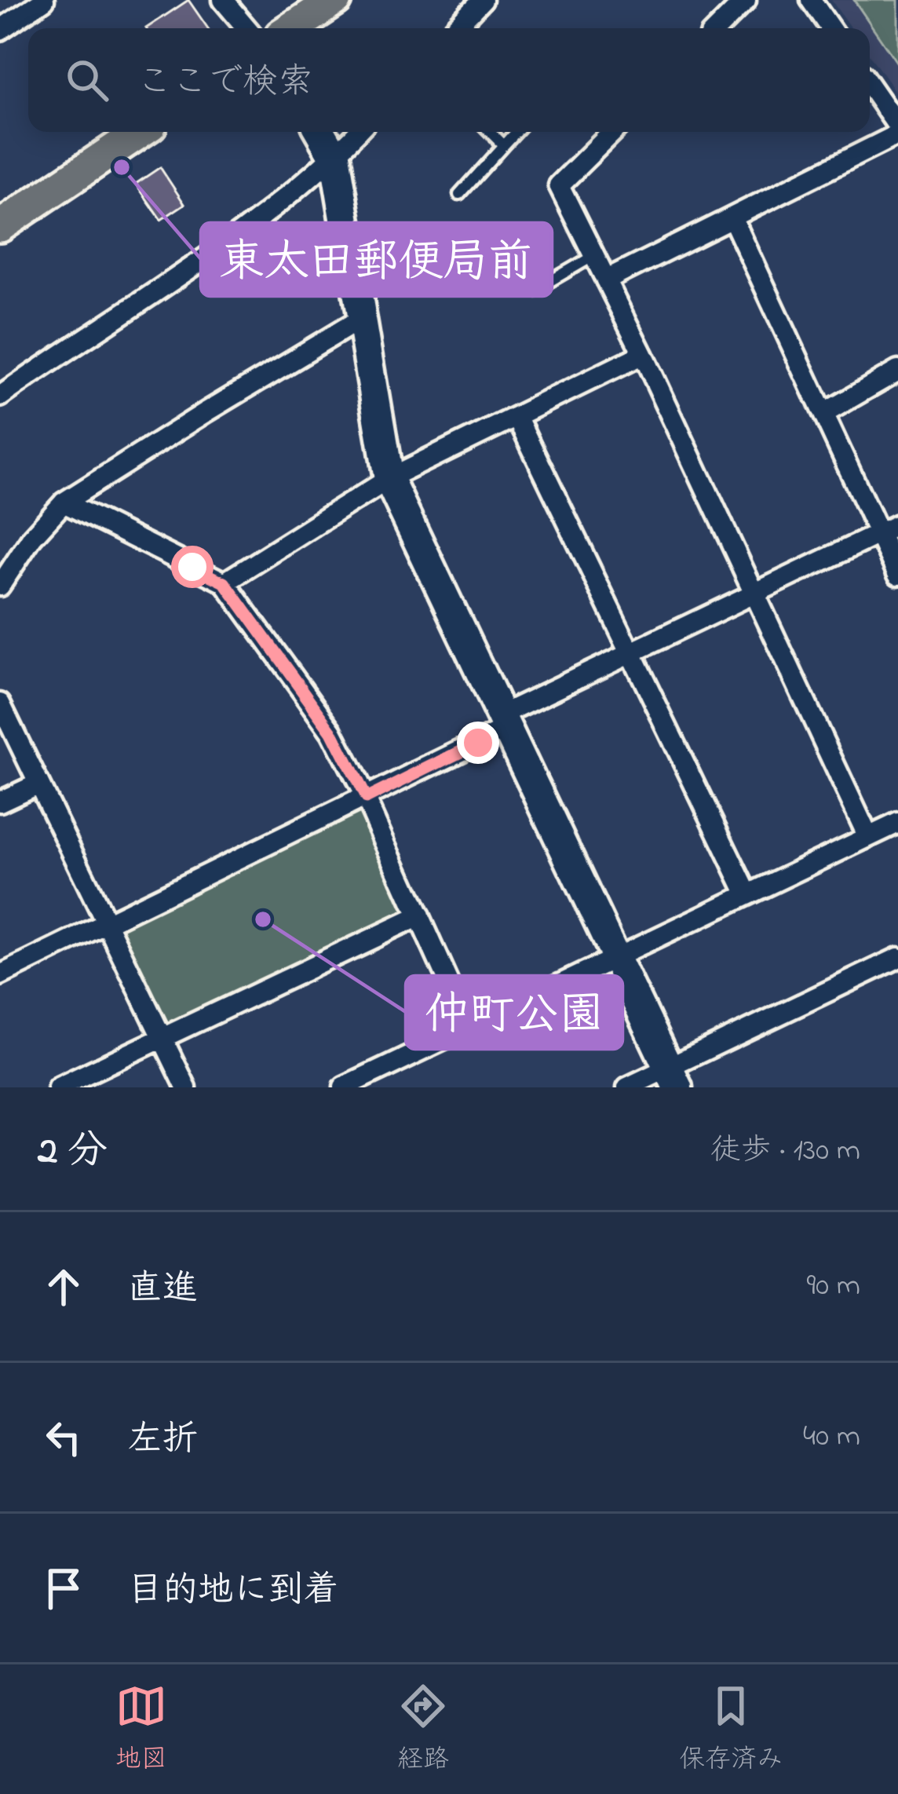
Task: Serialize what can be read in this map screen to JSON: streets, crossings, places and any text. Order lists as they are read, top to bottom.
{
  "places": ["東太田郵便局前", "仲町公園"],
  "page": {
    "search": "ここで検索",
    "heading": ["2 分", "徒歩 · 130 m"],
    "list": [
      ["直進", "90 m"],
      ["左折", "40 m"],
      "目的地に到着"
    ],
    "nav": ["地図", "経路", "保存済み"]
  }
}
